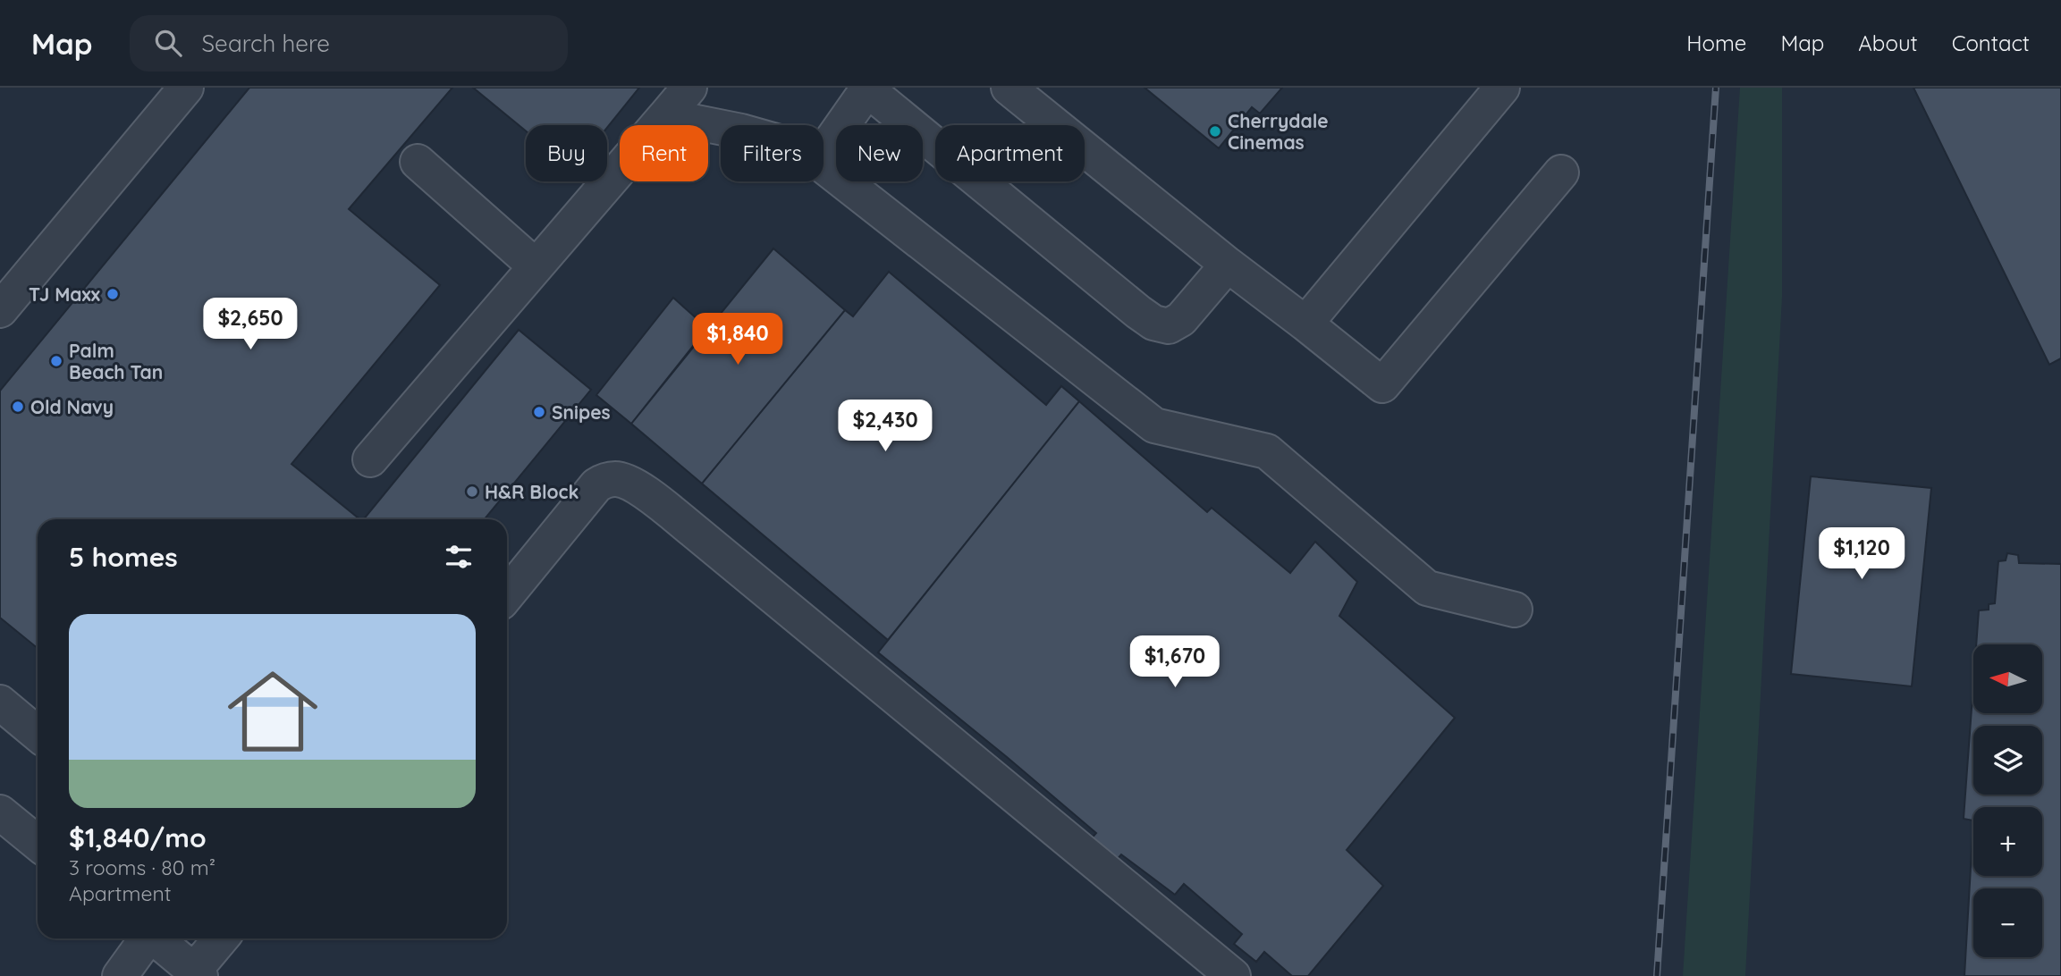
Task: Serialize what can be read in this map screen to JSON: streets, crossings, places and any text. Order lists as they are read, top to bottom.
{
  "places": [
    "Cherrydale Cinemas",
    "TJ Maxx",
    "Palm Beach Tan",
    "Old Navy",
    "Snipes",
    "H&R Block"
  ],
  "north": "left",
  "page": {
    "header": "Map",
    "search": "Search here",
    "nav": [
      "Home",
      "Map",
      "About",
      "Contact"
    ],
    "chip": [
      "Buy",
      "Rent",
      "Filters",
      "New",
      "Apartment"
    ],
    "price": [
      "$2,650",
      "$1,840",
      "$2,430",
      "$1,120",
      "$1,670"
    ],
    "heading": "5 homes",
    "list": [
      {
        "name": "$1,840/mo",
        "note": "3 rooms · 80 m² · Apartment"
      }
    ],
    "map_buttons": ["+", "−"]
  }
}
